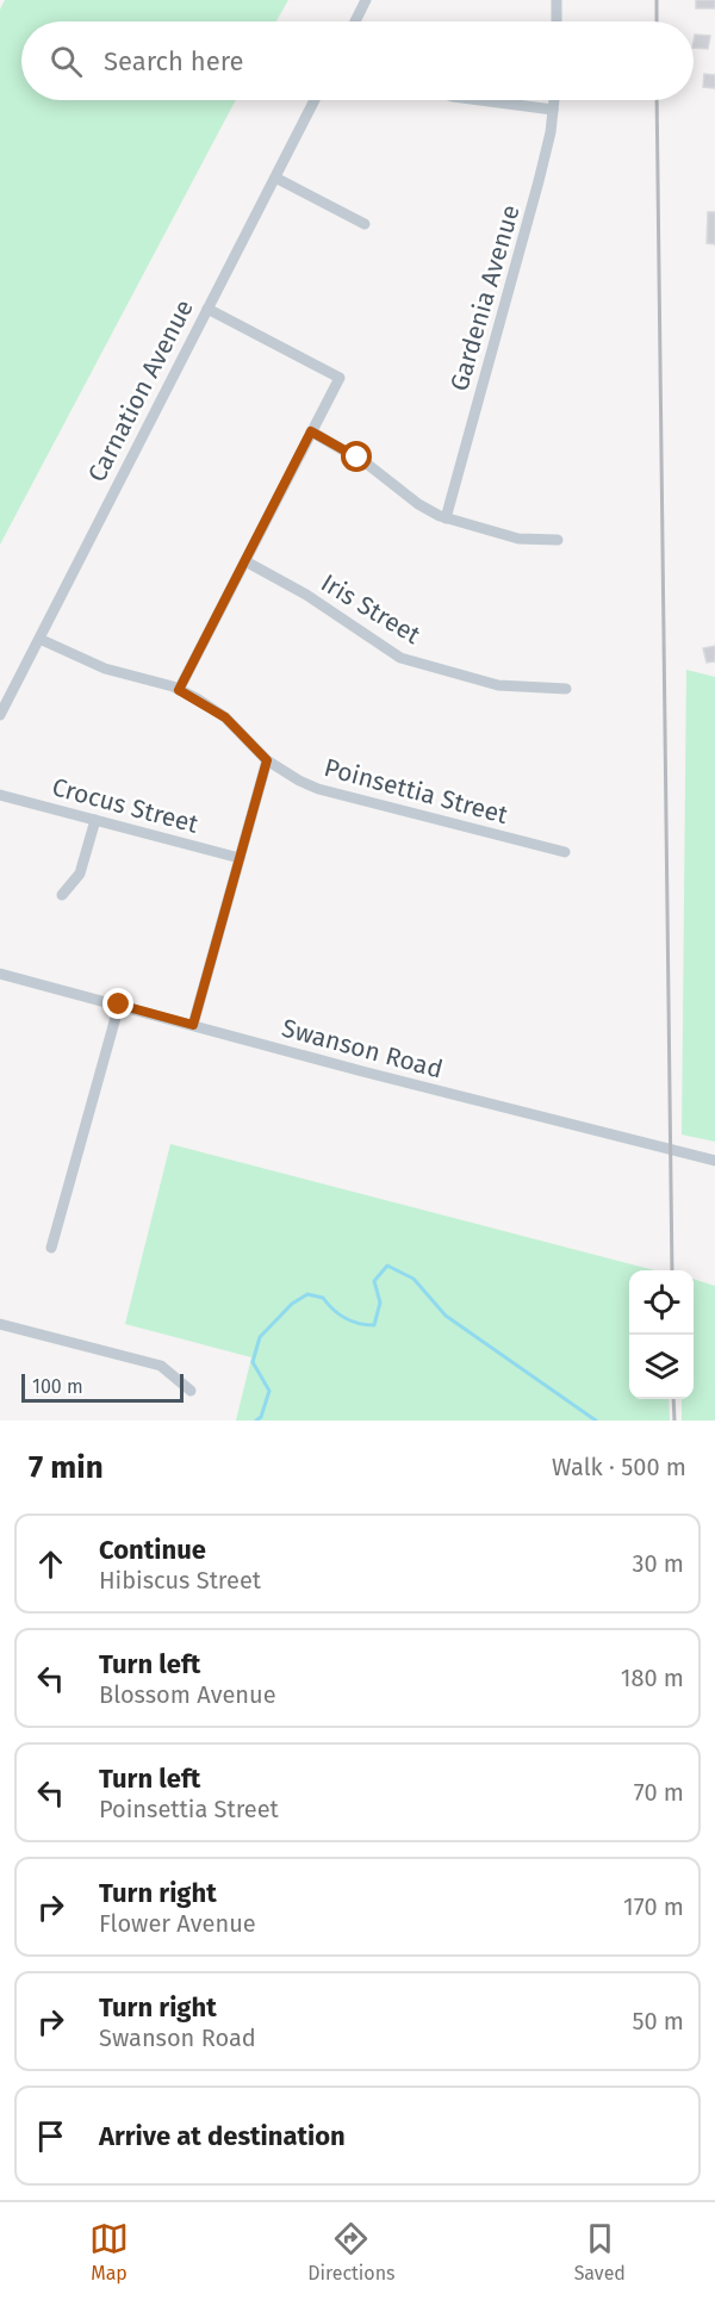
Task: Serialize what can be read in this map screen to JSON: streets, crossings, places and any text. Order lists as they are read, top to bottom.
{
  "streets": {
    "street": [
      "Gardenia Avenue",
      "Carnation Avenue",
      "Iris Street",
      "Poinsettia Street",
      "Crocus Street",
      "Swanson Road"
    ]
  },
  "crossings": [
    ["Carnation Avenue", "Poinsettia Street"]
  ],
  "scale_bar": "100 m",
  "page": {
    "search": "Search here",
    "scale": "100 m",
    "heading": ["7 min", "Walk · 500 m"],
    "list": [
      ["Continue", "Hibiscus Street", "30 m"],
      ["Turn left", "Blossom Avenue", "180 m"],
      ["Turn left", "Poinsettia Street", "70 m"],
      ["Turn right", "Flower Avenue", "170 m"],
      ["Turn right", "Swanson Road", "50 m"],
      "Arrive at destination"
    ],
    "nav": ["Map", "Directions", "Saved"]
  }
}
